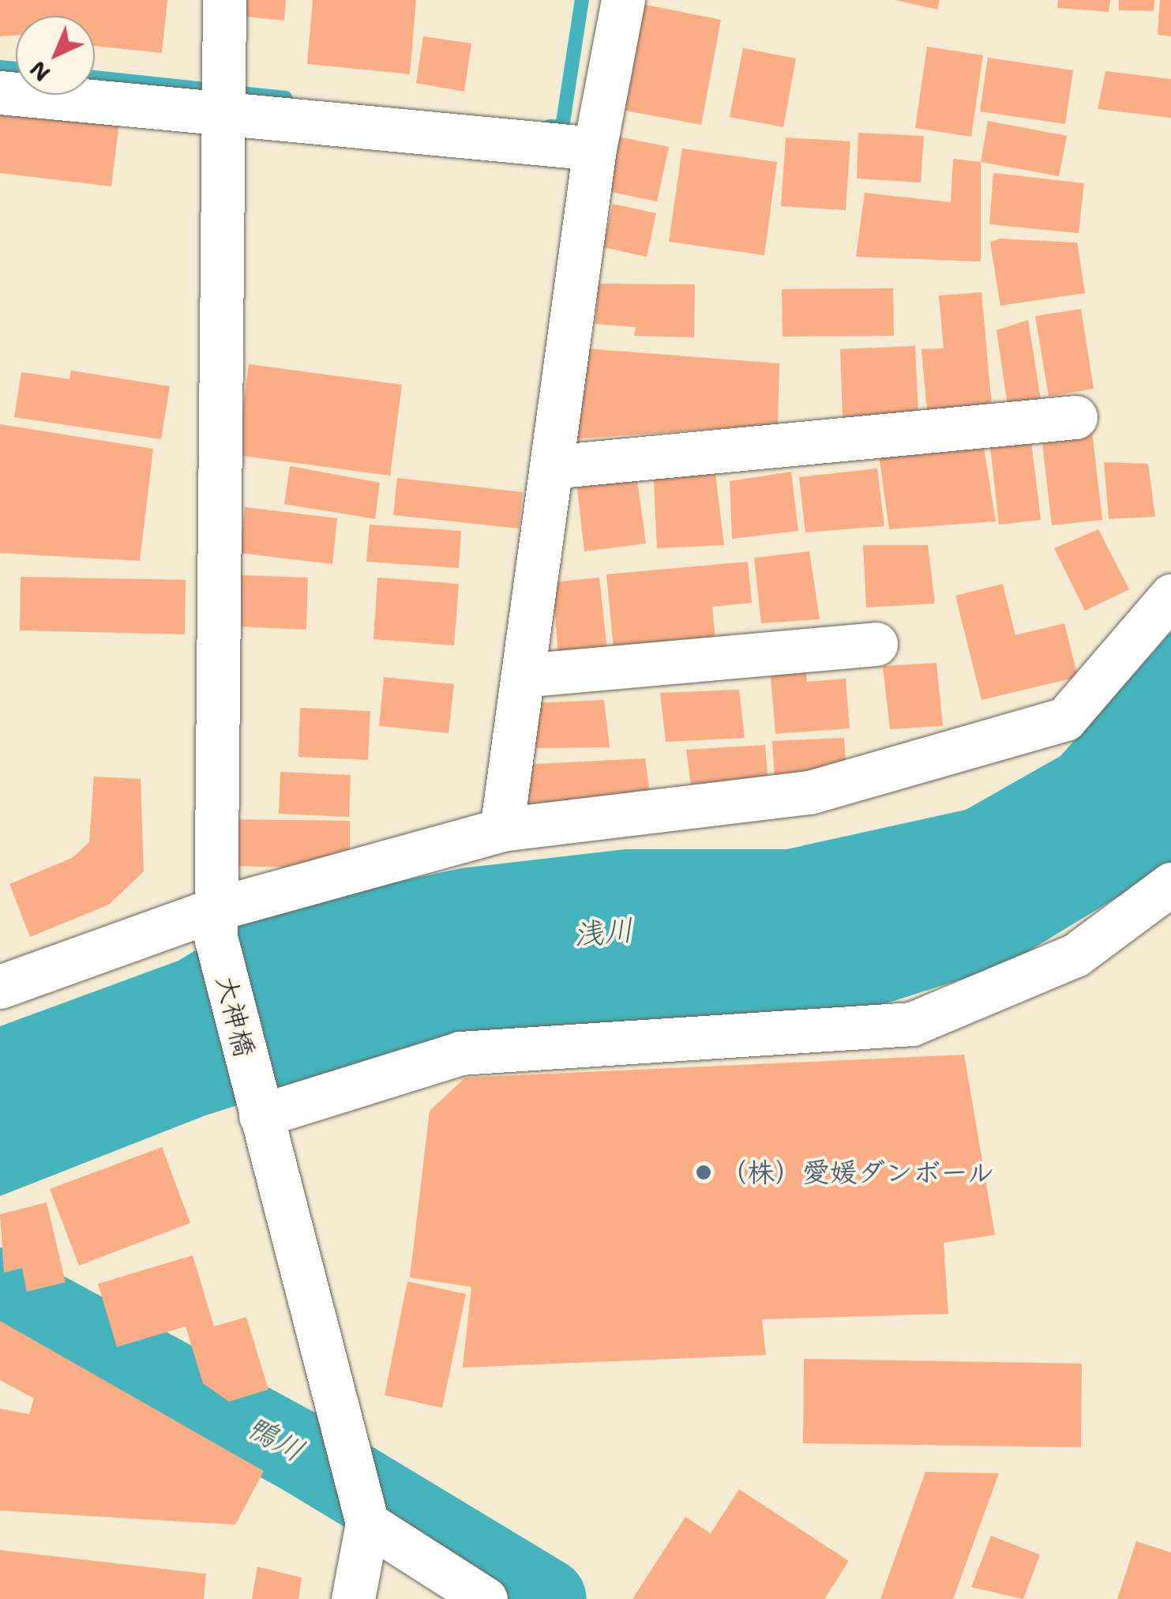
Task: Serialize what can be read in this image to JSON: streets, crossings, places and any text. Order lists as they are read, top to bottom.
{
  "streets": {
    "street": ["大神橋"]
  },
  "water": ["浅川", "鴨川"],
  "places": ["（株）愛媛ダンボール"],
  "north": "bottom left"
}
